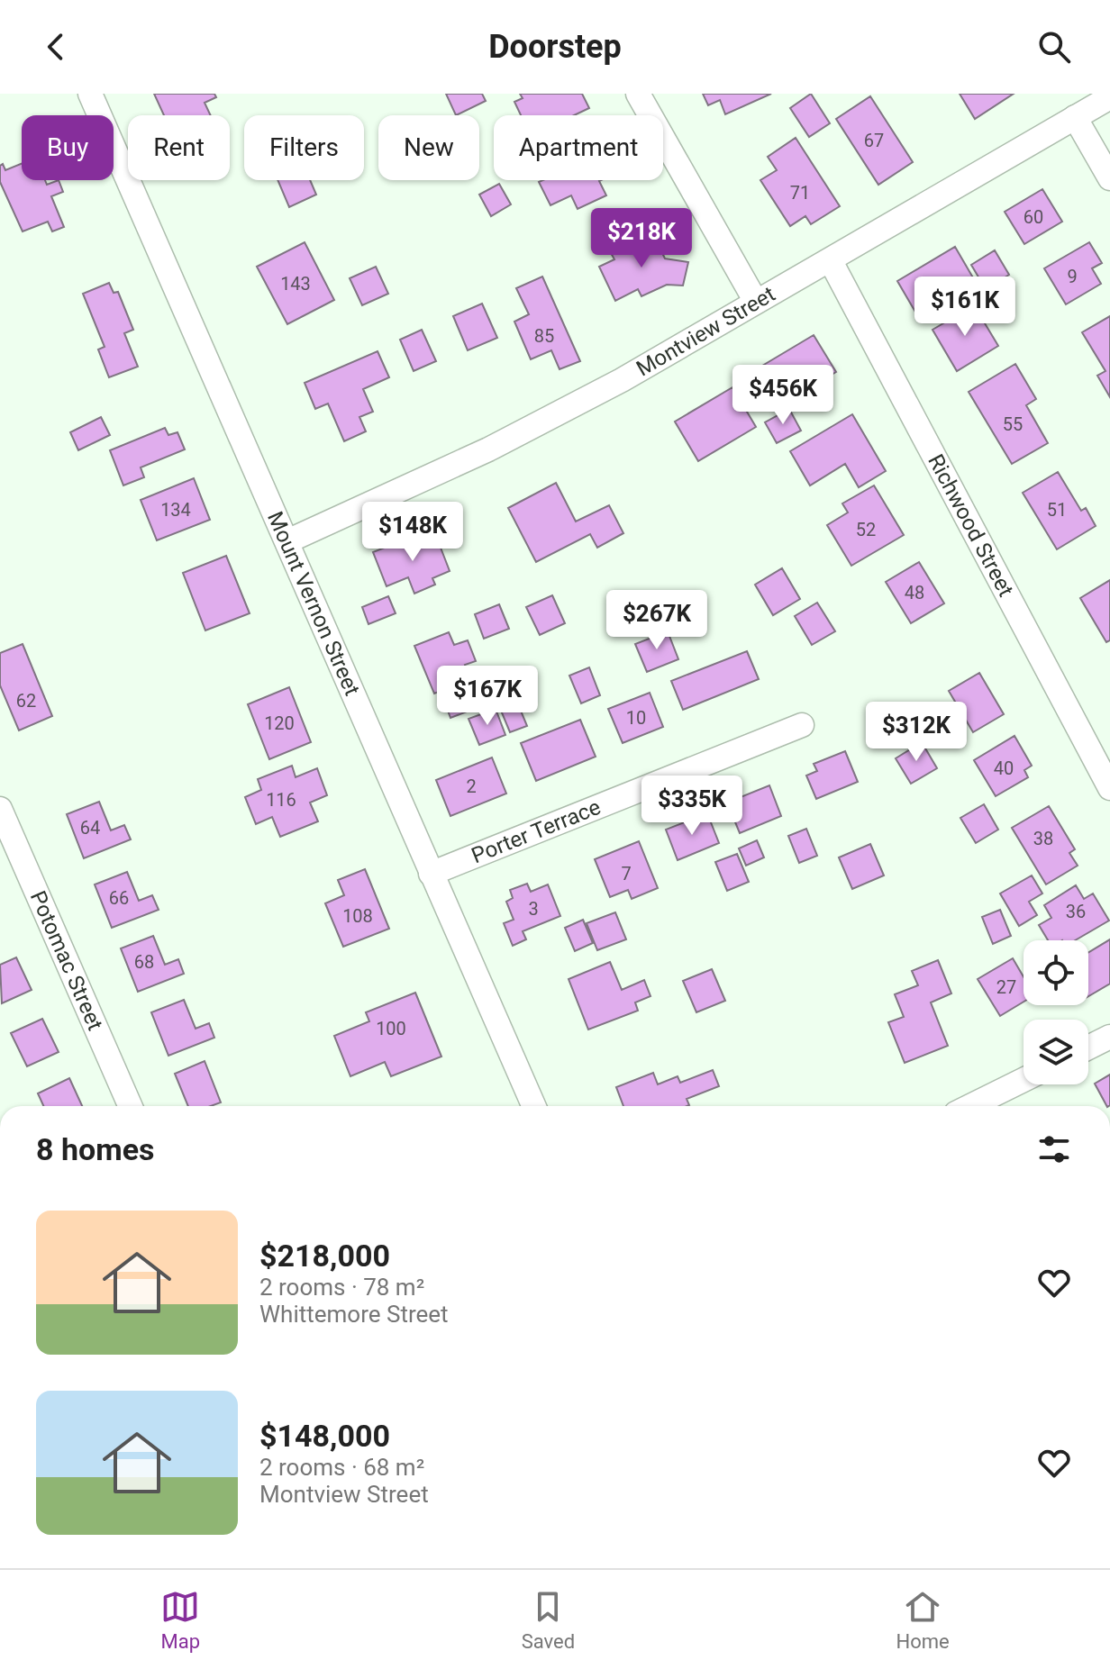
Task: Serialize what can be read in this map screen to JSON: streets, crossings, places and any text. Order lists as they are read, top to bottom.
{
  "streets": {
    "street": [
      "Montview Street",
      "Richwood Street",
      "Mount Vernon Street",
      "Porter Terrace",
      "Potomac Street"
    ]
  },
  "crossings": [
    ["Montview Street", "Richwood Street"],
    ["Montview Street", "Mount Vernon Street"],
    ["Mount Vernon Street", "Porter Terrace"]
  ],
  "house_numbers": [
    "67",
    "71",
    "60",
    "9",
    "143",
    "85",
    "55",
    "134",
    "51",
    "52",
    "48",
    "62",
    "10",
    "120",
    "40",
    "2",
    "116",
    "64",
    "38",
    "7",
    "66",
    "3",
    "36",
    "108",
    "68",
    "27",
    "100"
  ],
  "page": {
    "header": "Doorstep",
    "chip": [
      "Buy",
      "Rent",
      "Filters",
      "New",
      "Apartment"
    ],
    "price": [
      "$218K",
      "$161K",
      "$456K",
      "$148K",
      "$267K",
      "$167K",
      "$312K",
      "$335K"
    ],
    "heading": "8 homes",
    "list": [
      {
        "name": "$218,000",
        "note": "2 rooms · 78 m² · Whittemore Street"
      },
      {
        "name": "$148,000",
        "note": "2 rooms · 68 m² · Montview Street"
      }
    ],
    "tabs": ["Map", "Saved", "Home"]
  }
}
